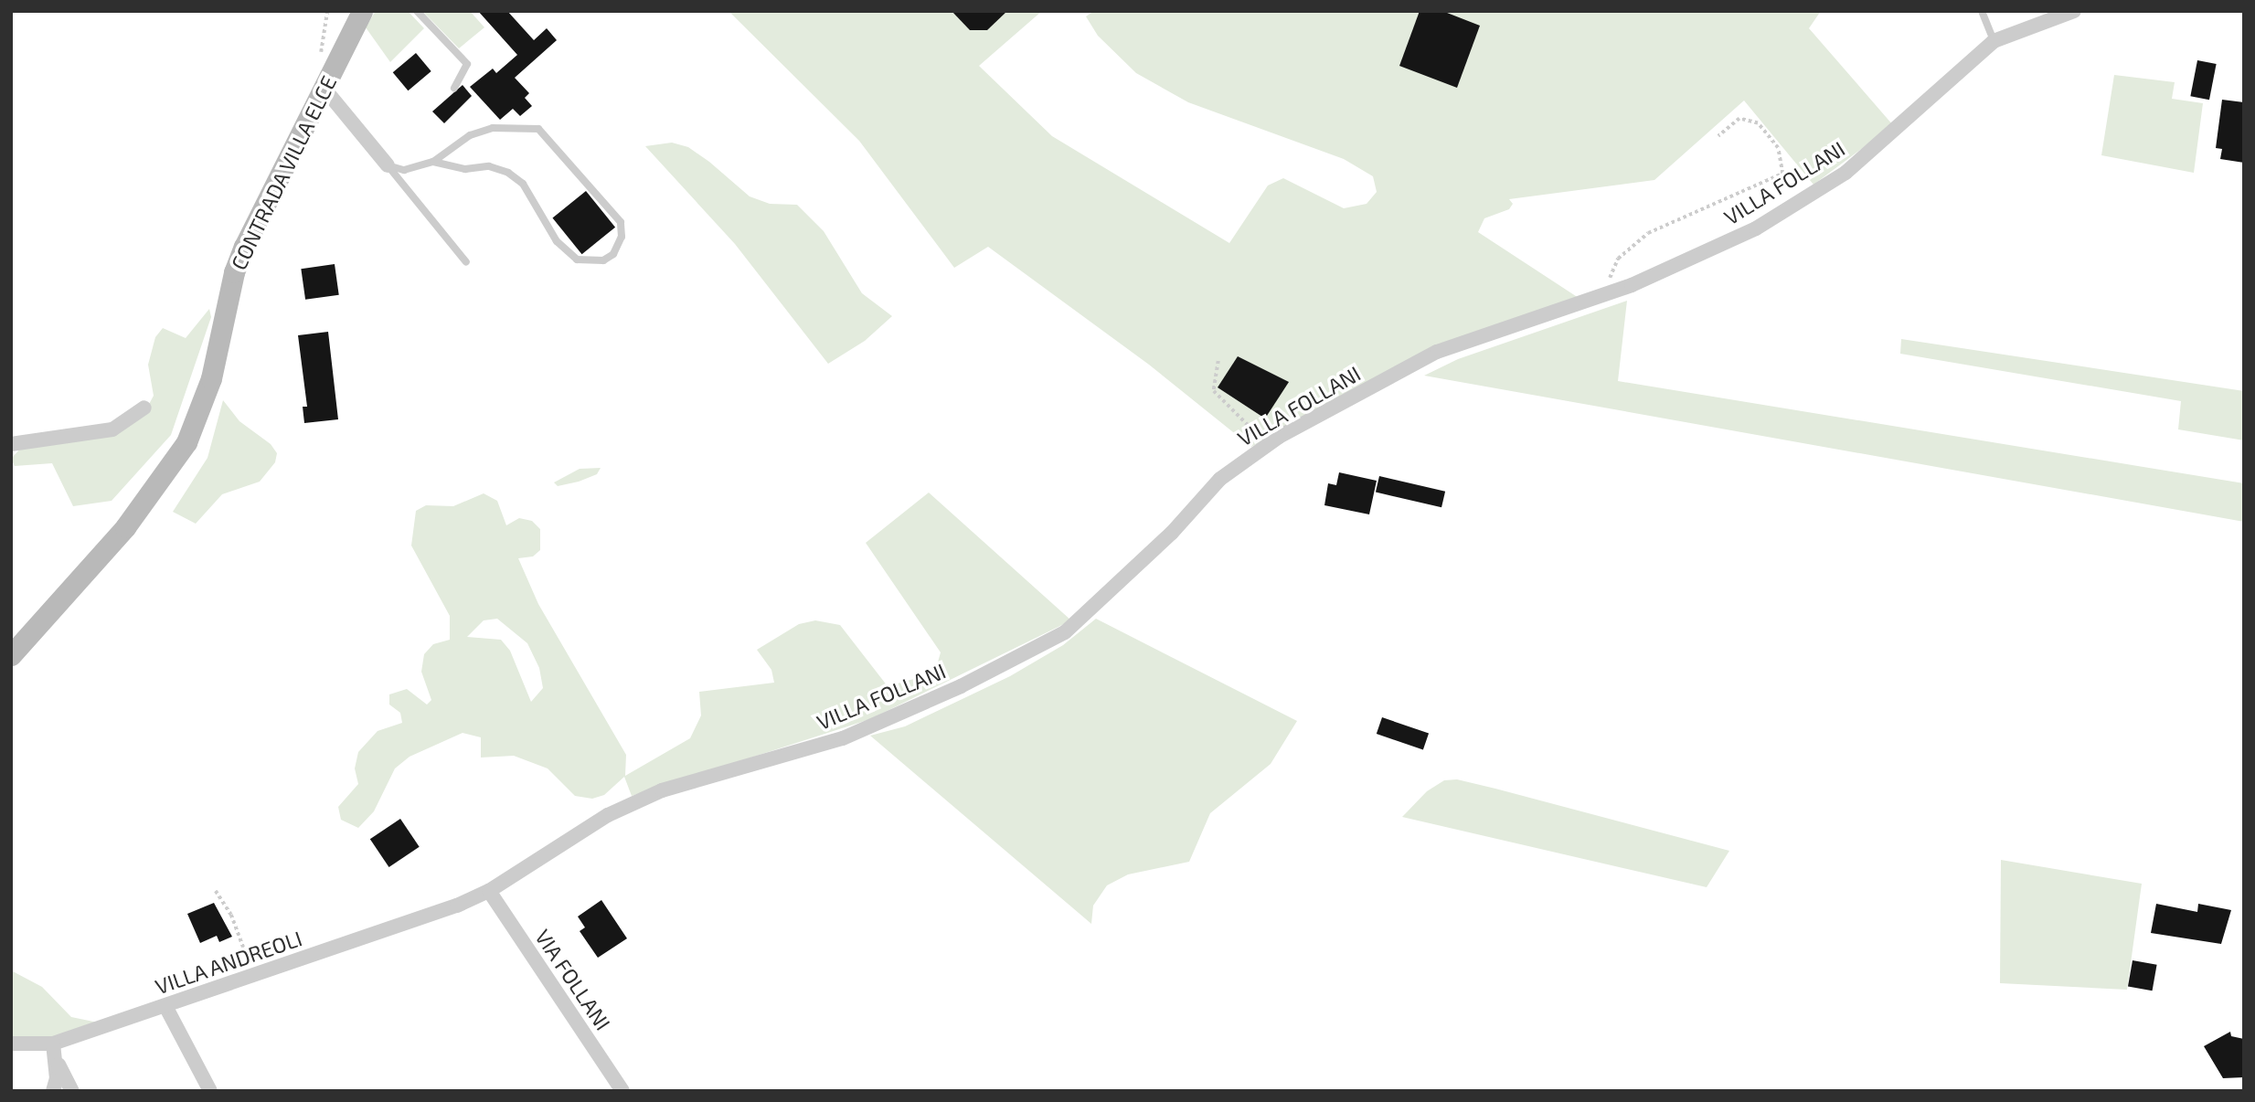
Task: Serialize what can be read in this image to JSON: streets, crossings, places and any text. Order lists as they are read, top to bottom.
{
  "streets": {
    "main road": ["CONTRADA VILLA ELCE"],
    "street": ["VILLA FOLLANI", "VILLA ANDREOLI", "VIA FOLLANI"]
  },
  "crossings": [
    ["VILLA FOLLANI", "VILLA ANDREOLI"],
    ["VILLA FOLLANI", "VIA FOLLANI"]
  ]
}
